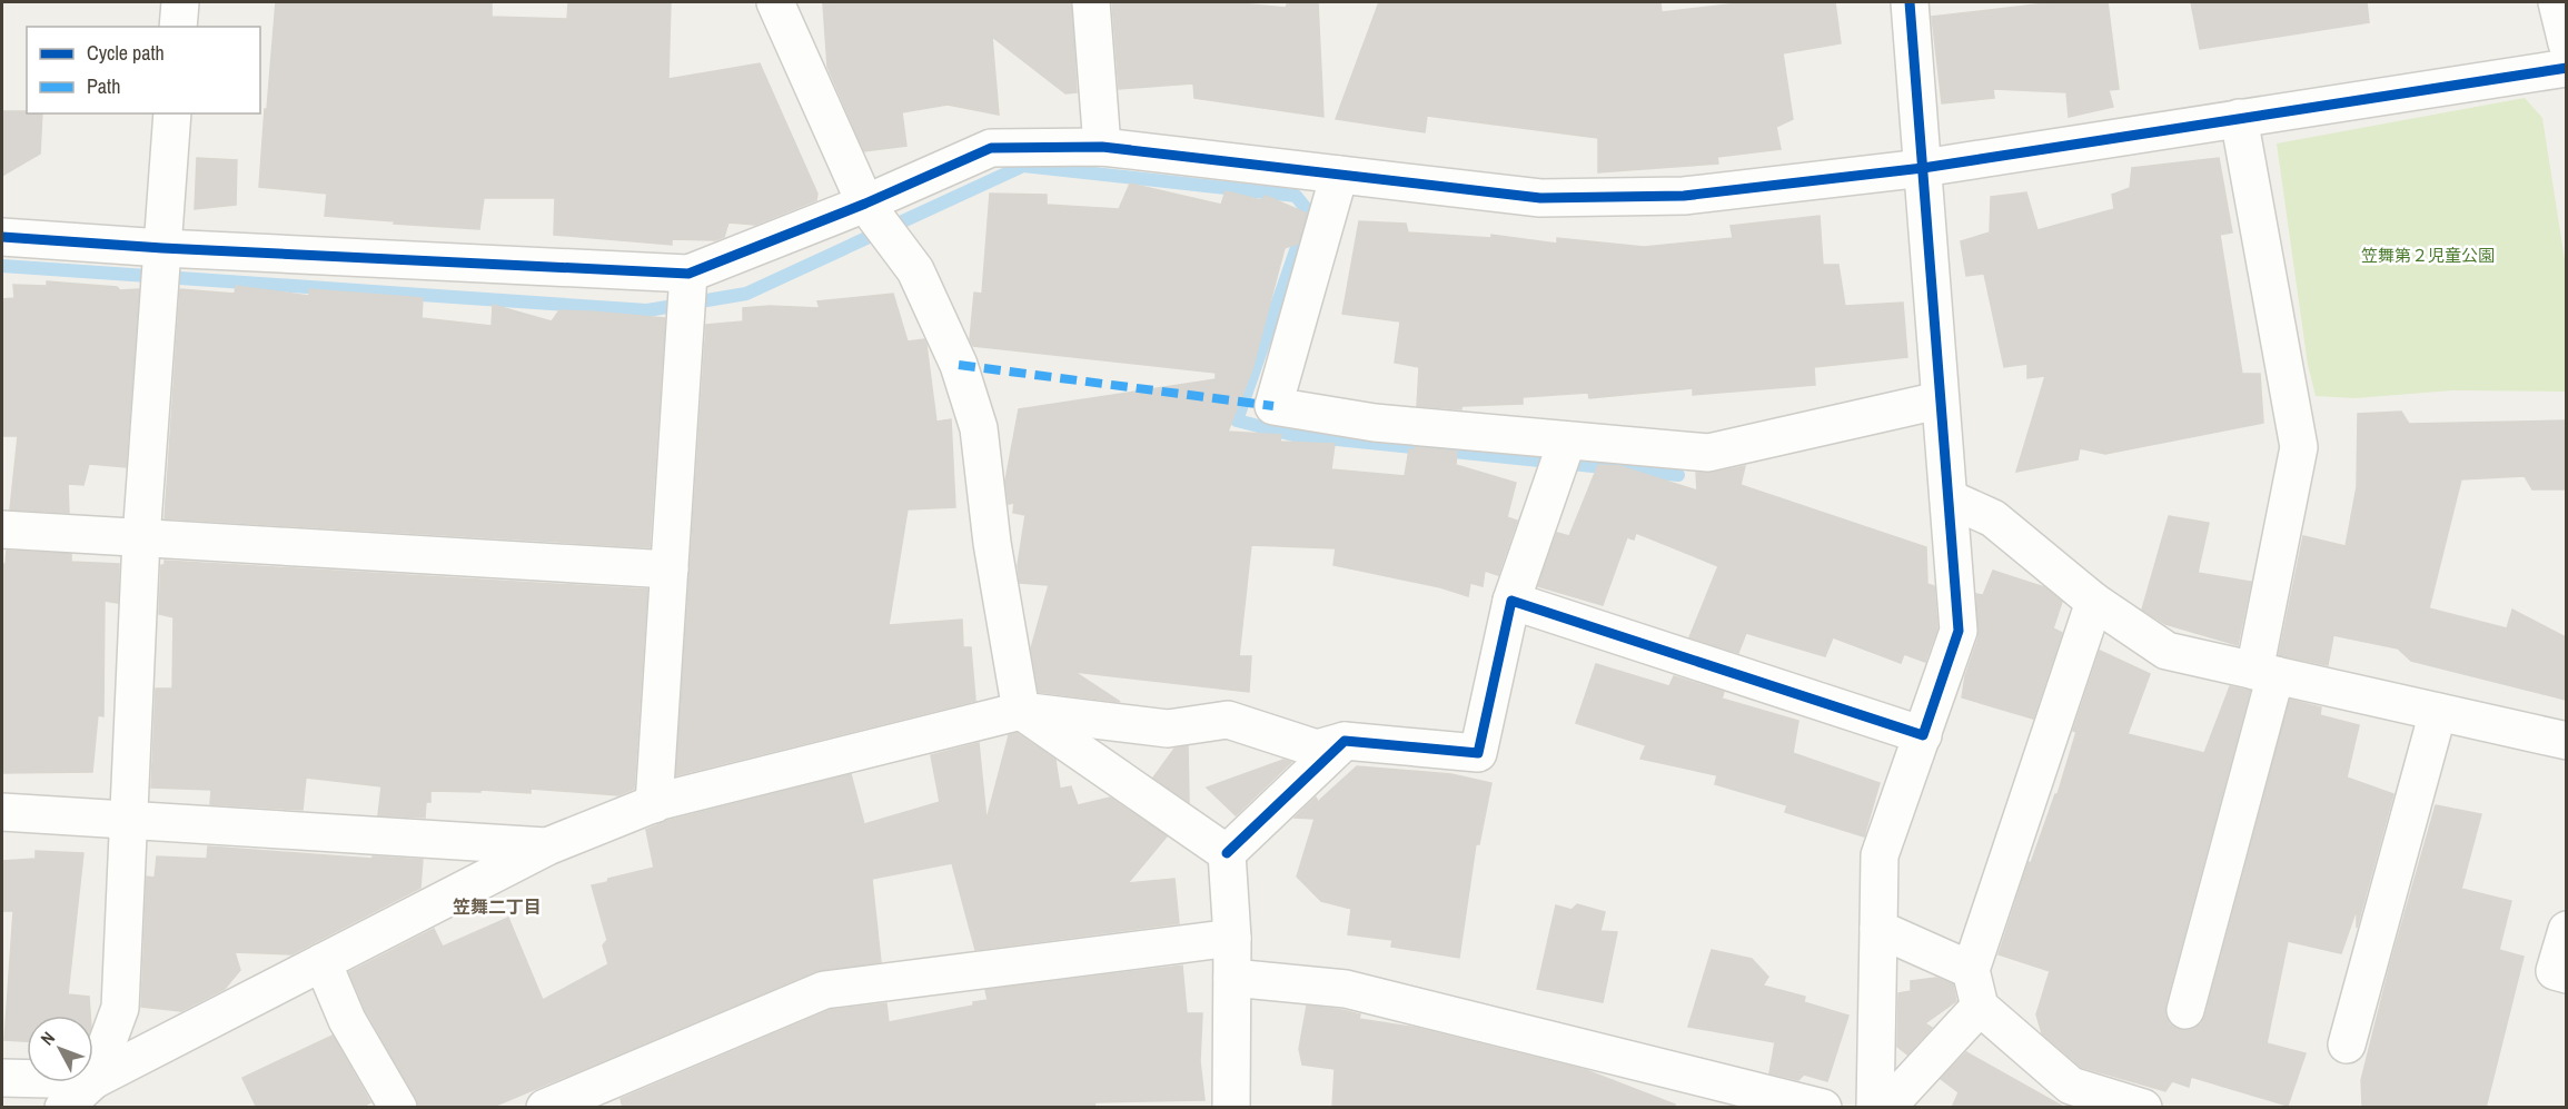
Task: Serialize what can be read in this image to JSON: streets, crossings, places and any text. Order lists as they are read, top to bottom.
{
  "districts": ["笠舞二丁目"],
  "parks": ["笠舞第２児童公園"],
  "legend": ["Cycle path", "Path"],
  "north": "top left"
}
